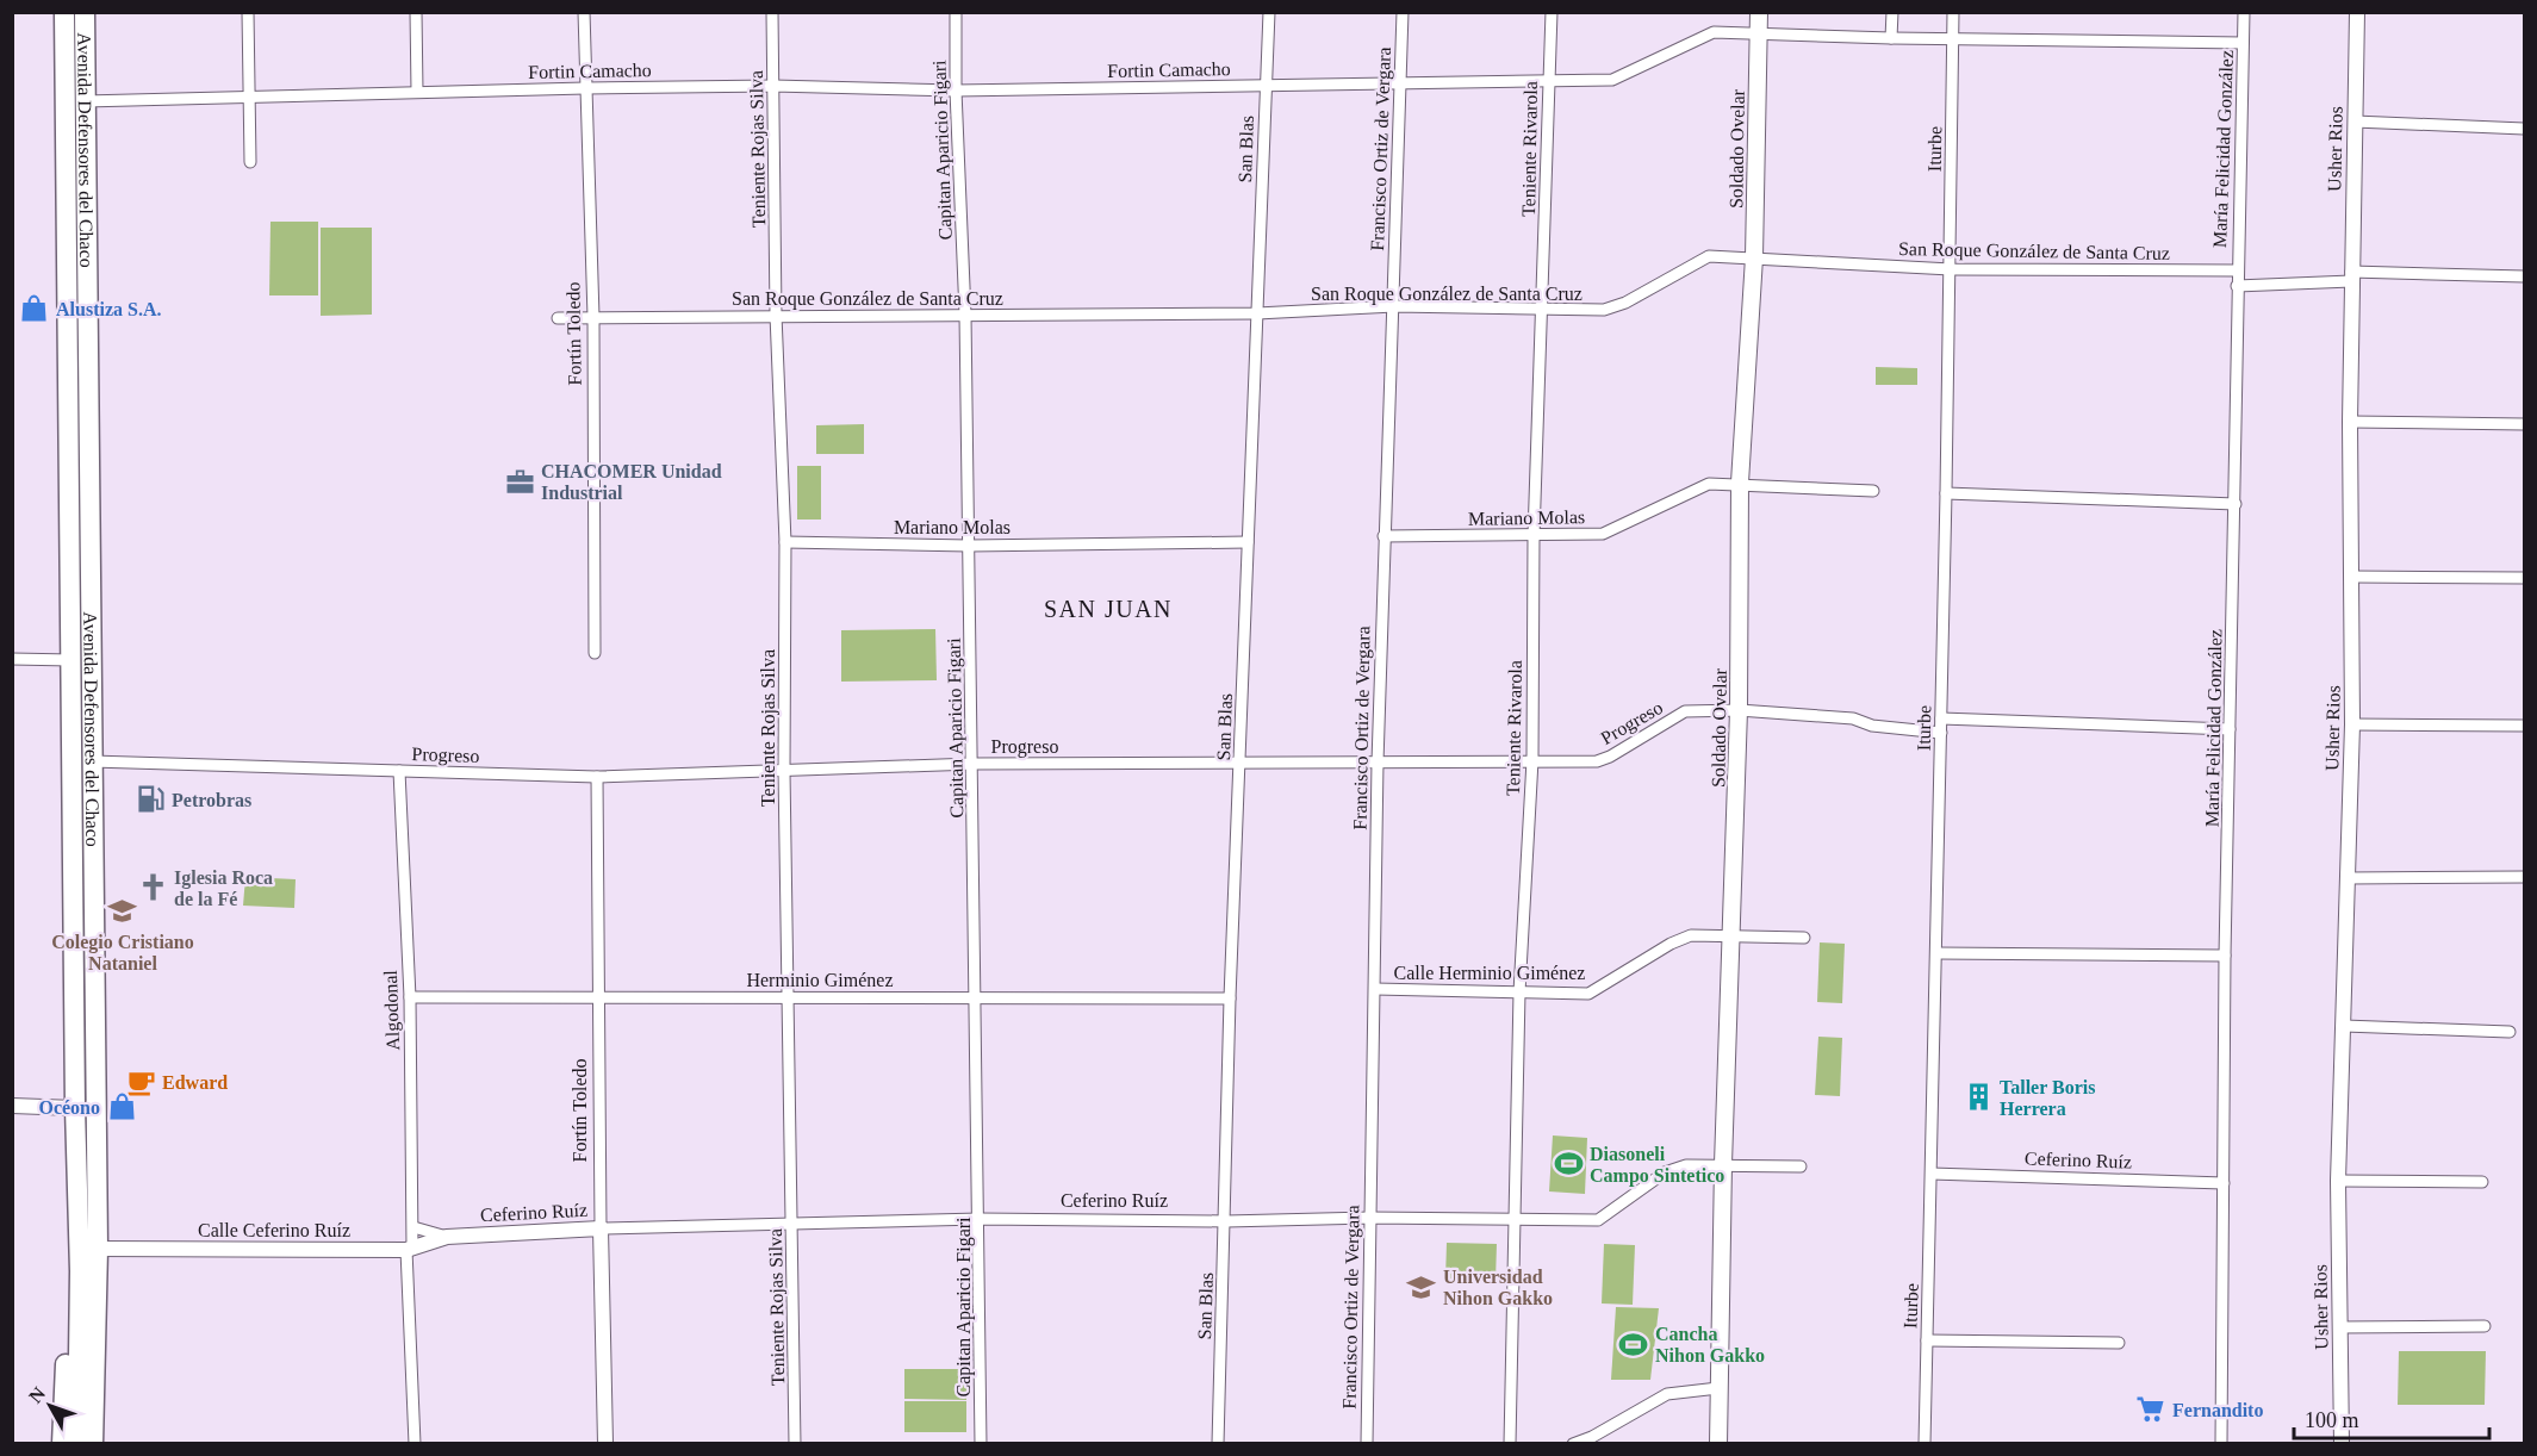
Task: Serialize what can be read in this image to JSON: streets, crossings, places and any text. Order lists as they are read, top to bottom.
{
  "streets": {
    "highway": ["Avenida Defensores del Chaco"],
    "main road": ["Soldado Ovelar"],
    "street": [
      "Fortin Camacho",
      "Teniente Rojas Silva",
      "San Blas",
      "Francisco Ortiz de Vergara",
      "Teniente Rivarola",
      "Iturbe",
      "María Felicidad González",
      "Usher Rios",
      "Capitan Aparicio Figari",
      "San Roque González de Santa Cruz",
      "Fortín Toledo",
      "Mariano Molas",
      "Progreso",
      "Calle Herminio Giménez",
      "Herminio Giménez",
      "Algodonal",
      "Ceferino Ruíz",
      "Calle Ceferino Ruíz"
    ]
  },
  "crossings": [
    ["Fortin Camacho", "Avenida Defensores del Chaco"],
    ["Fortin Camacho", "Teniente Rojas Silva"],
    ["Fortin Camacho", "San Blas"],
    ["Fortin Camacho", "Francisco Ortiz de Vergara"],
    ["Fortin Camacho", "Teniente Rivarola"],
    ["Fortin Camacho", "Soldado Ovelar"],
    ["Fortin Camacho", "Iturbe"],
    ["Fortin Camacho", "María Felicidad González"],
    ["Fortin Camacho", "Capitan Aparicio Figari"],
    ["Fortin Camacho", "Fortín Toledo"],
    ["Avenida Defensores del Chaco", "Progreso"],
    ["Avenida Defensores del Chaco", "Calle Ceferino Ruíz"],
    ["Teniente Rojas Silva", "San Roque González de Santa Cruz"],
    ["Teniente Rojas Silva", "Mariano Molas"],
    ["Teniente Rojas Silva", "Progreso"],
    ["Teniente Rojas Silva", "Herminio Giménez"],
    ["Teniente Rojas Silva", "Ceferino Ruíz"],
    ["San Blas", "San Roque González de Santa Cruz"],
    ["San Blas", "Mariano Molas"],
    ["San Blas", "Progreso"],
    ["San Blas", "Herminio Giménez"],
    ["San Blas", "Ceferino Ruíz"],
    ["Francisco Ortiz de Vergara", "San Roque González de Santa Cruz"],
    ["Francisco Ortiz de Vergara", "Mariano Molas"],
    ["Francisco Ortiz de Vergara", "Progreso"],
    ["Francisco Ortiz de Vergara", "Calle Herminio Giménez"],
    ["Francisco Ortiz de Vergara", "Ceferino Ruíz"],
    ["Teniente Rivarola", "San Roque González de Santa Cruz"],
    ["Teniente Rivarola", "Mariano Molas"],
    ["Teniente Rivarola", "Progreso"],
    ["Teniente Rivarola", "Calle Herminio Giménez"],
    ["Teniente Rivarola", "Ceferino Ruíz"],
    ["Soldado Ovelar", "San Roque González de Santa Cruz"],
    ["Soldado Ovelar", "Mariano Molas"],
    ["Soldado Ovelar", "Progreso"],
    ["Soldado Ovelar", "Calle Herminio Giménez"],
    ["Soldado Ovelar", "Ceferino Ruíz"],
    ["Iturbe", "San Roque González de Santa Cruz"],
    ["Iturbe", "Progreso"],
    ["Iturbe", "Ceferino Ruíz"],
    ["María Felicidad González", "San Roque González de Santa Cruz"],
    ["María Felicidad González", "Ceferino Ruíz"],
    ["Capitan Aparicio Figari", "San Roque González de Santa Cruz"],
    ["Capitan Aparicio Figari", "Mariano Molas"],
    ["Capitan Aparicio Figari", "Progreso"],
    ["Capitan Aparicio Figari", "Herminio Giménez"],
    ["Capitan Aparicio Figari", "Ceferino Ruíz"],
    ["San Roque González de Santa Cruz", "Fortín Toledo"],
    ["Fortín Toledo", "Progreso"],
    ["Fortín Toledo", "Herminio Giménez"],
    ["Fortín Toledo", "Ceferino Ruíz"],
    ["Progreso", "Algodonal"],
    ["Herminio Giménez", "Algodonal"],
    ["Algodonal", "Ceferino Ruíz"],
    ["Algodonal", "Calle Ceferino Ruíz"],
    ["Ceferino Ruíz", "Calle Ceferino Ruíz"]
  ],
  "districts": ["SAN JUAN"],
  "places": {
    "shop": ["Alustiza S.A.", "Océono"],
    "office": ["CHACOMER Unidad Industrial"],
    "fuel station": ["Petrobras"],
    "church": ["Iglesia Roca de la Fé"],
    "school or university": ["Colegio Cristiano Nataniel", "Universidad Nihon Gakko"],
    "cafe": ["Edward"],
    "building": ["Taller Boris Herrera"],
    "sports": ["Diasoneli Campo Sintetico", "Cancha Nihon Gakko"],
    "supermarket": ["Fernandito"]
  },
  "scale_bar": "100 m",
  "north": "top left"
}
